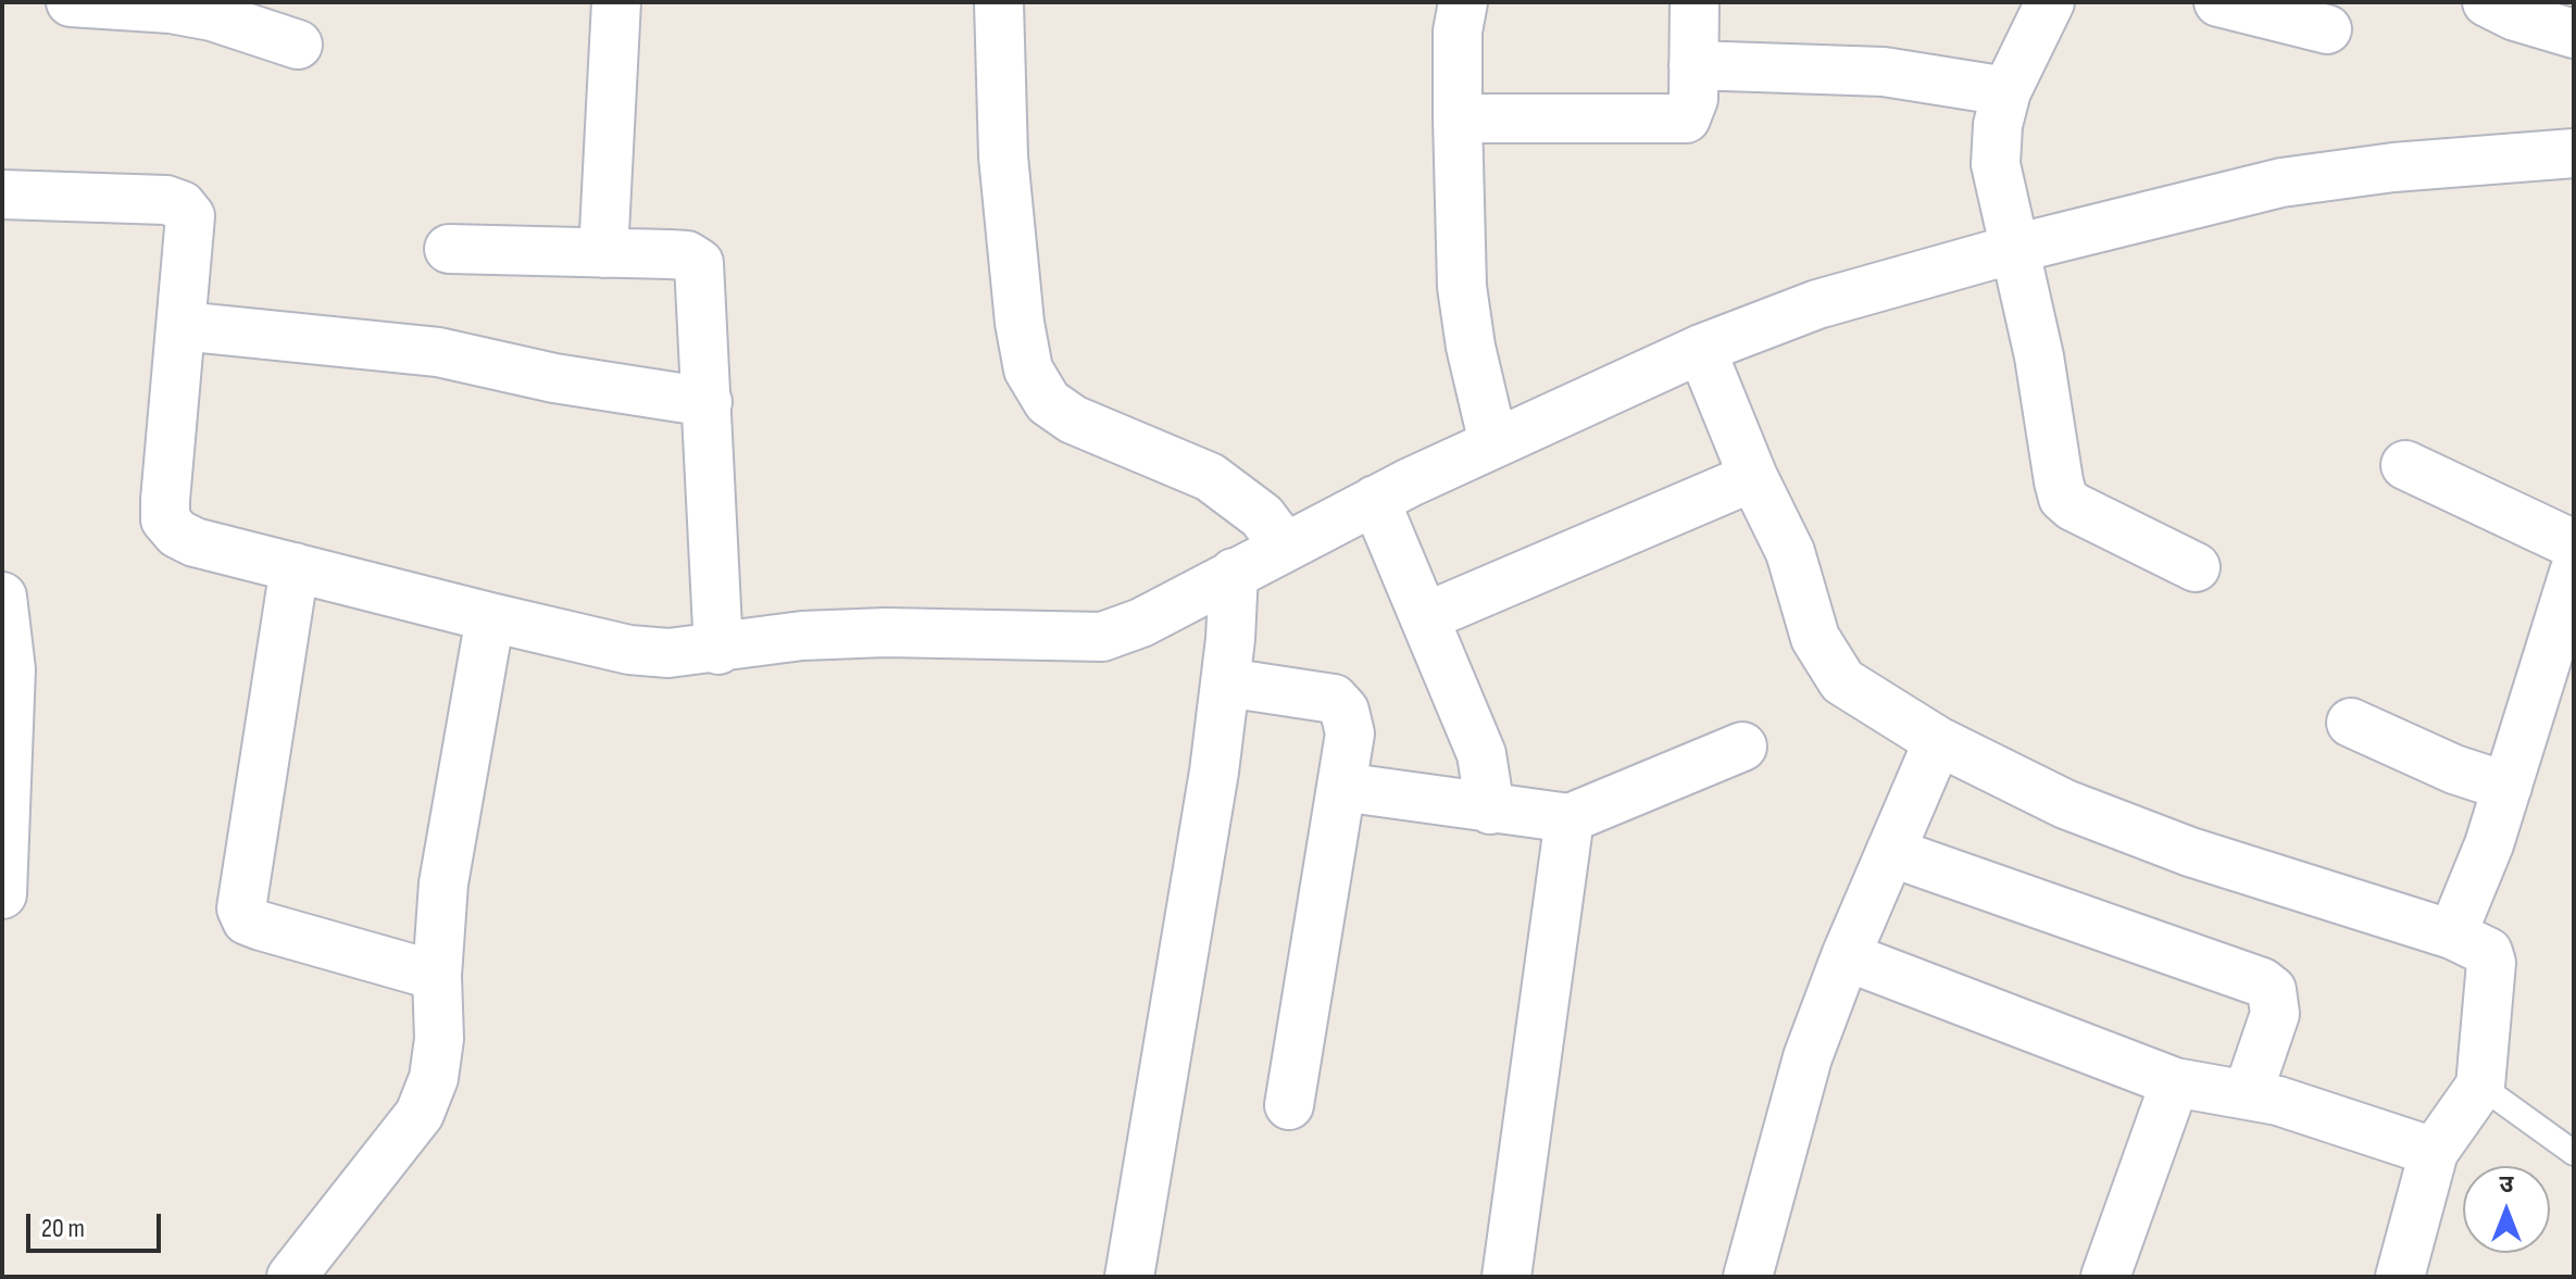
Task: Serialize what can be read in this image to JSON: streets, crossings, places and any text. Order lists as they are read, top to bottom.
{
  "scale_bar": "20 m",
  "north": "top"
}
